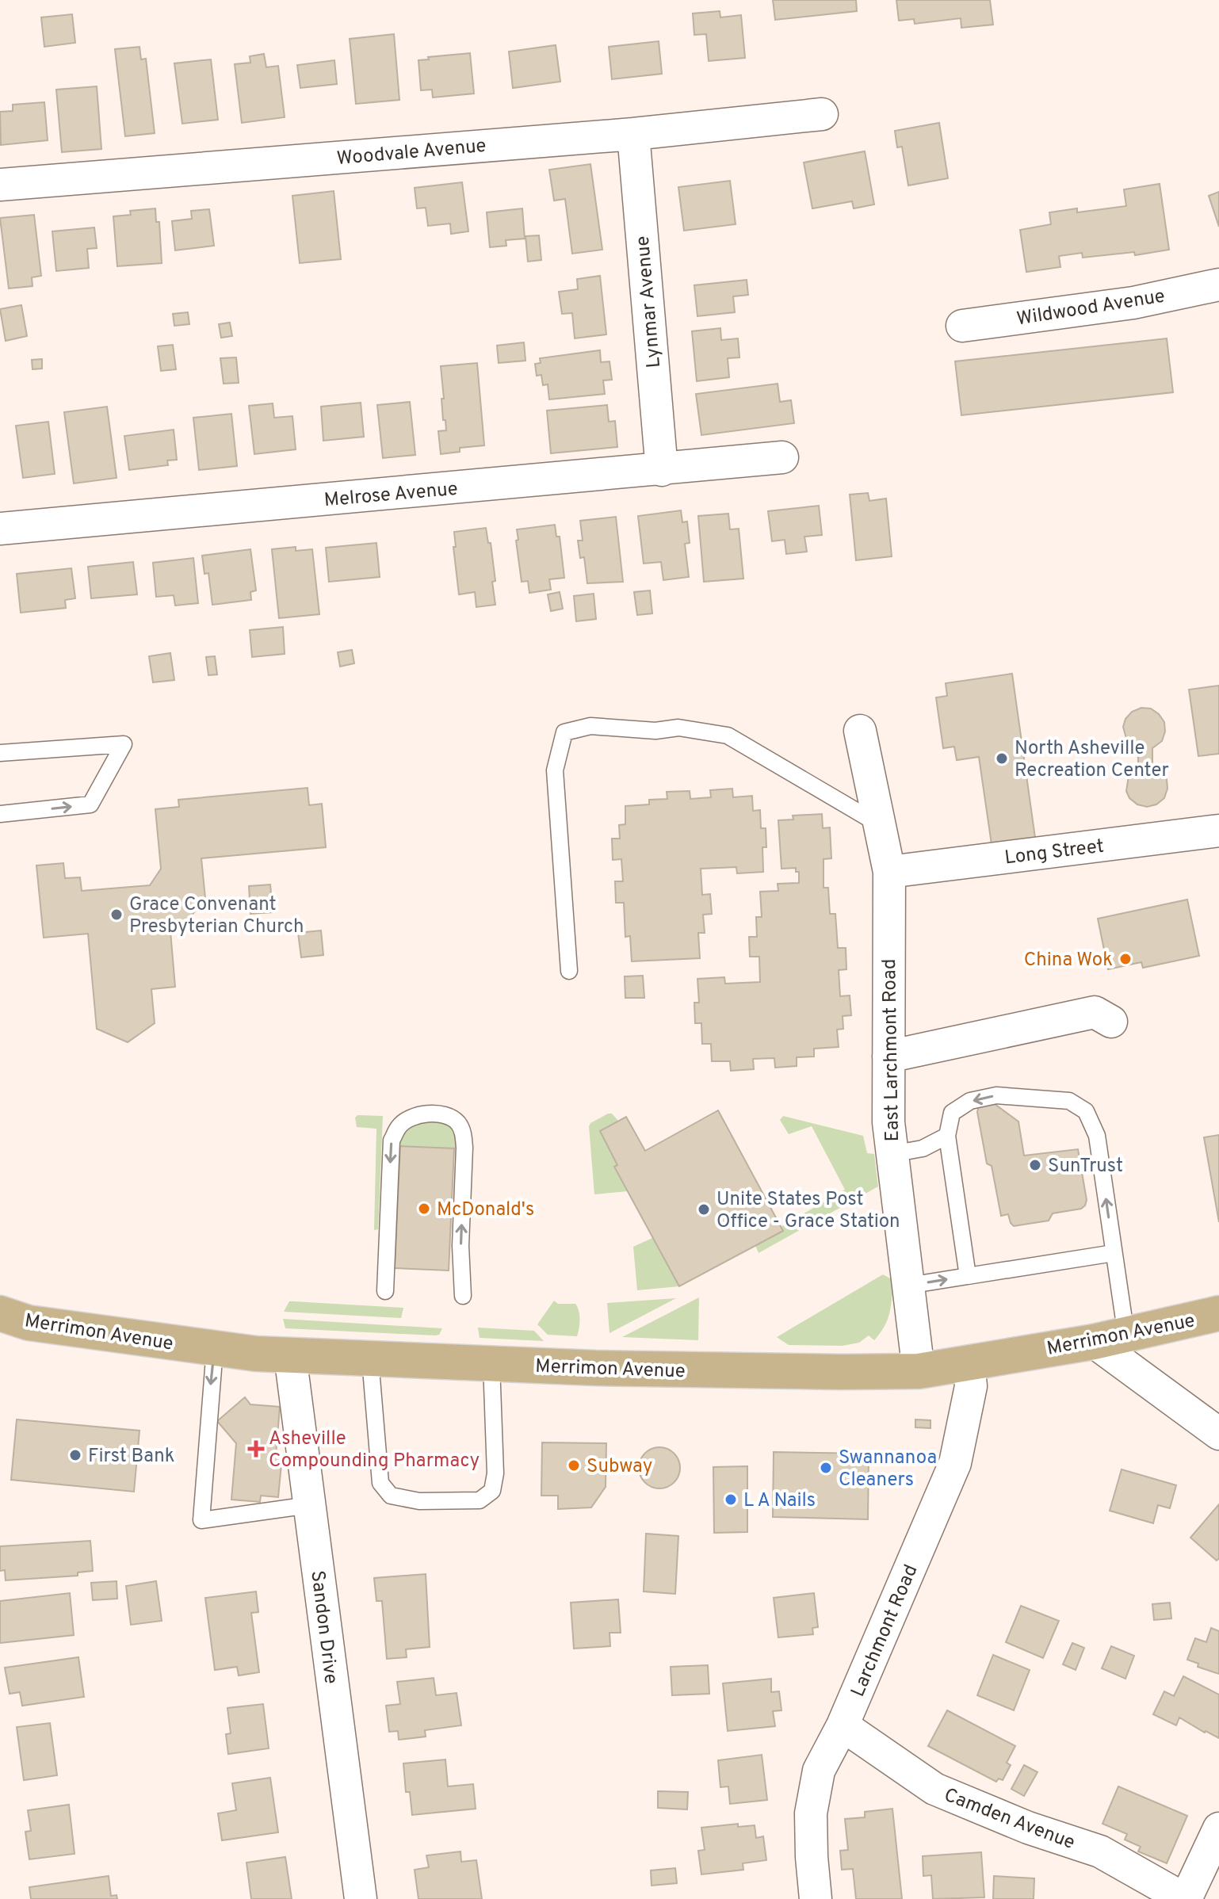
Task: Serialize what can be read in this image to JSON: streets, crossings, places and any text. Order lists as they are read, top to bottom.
{
  "streets": {
    "main road": ["Merrimon Avenue"],
    "street": [
      "Woodvale Avenue",
      "Lynmar Avenue",
      "Wildwood Avenue",
      "Melrose Avenue",
      "Long Street",
      "East Larchmont Road",
      "Sandon Drive",
      "Larchmont Road",
      "Camden Avenue"
    ]
  },
  "crossings": [
    ["Woodvale Avenue", "Lynmar Avenue"],
    ["Lynmar Avenue", "Melrose Avenue"],
    ["Long Street", "East Larchmont Road"],
    ["East Larchmont Road", "Merrimon Avenue"],
    ["Merrimon Avenue", "Sandon Drive"],
    ["Merrimon Avenue", "Larchmont Road"],
    ["Larchmont Road", "Camden Avenue"]
  ],
  "places": {
    "other": [
      "North Asheville Recreation Center",
      "Grace Convenant Presbyterian Church",
      "China Wok",
      "SunTrust",
      "McDonald's",
      "Unite States Post Office - Grace Station",
      "First Bank",
      "Subway",
      "Swannanoa Cleaners",
      "L A Nails"
    ],
    "health": ["Asheville Compounding Pharmacy"]
  }
}
